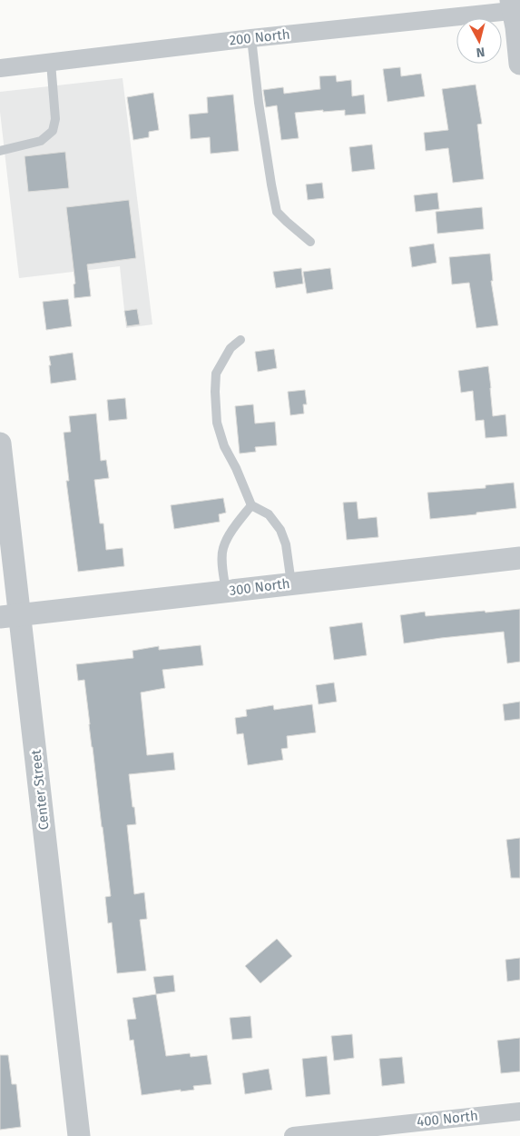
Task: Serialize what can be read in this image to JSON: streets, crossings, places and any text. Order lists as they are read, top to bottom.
{
  "streets": {
    "street": [
      "200 North",
      "300 North",
      "Center Street",
      "400 North"
    ]
  },
  "crossings": [
    ["300 North", "Center Street"]
  ],
  "north": "bottom"
}
